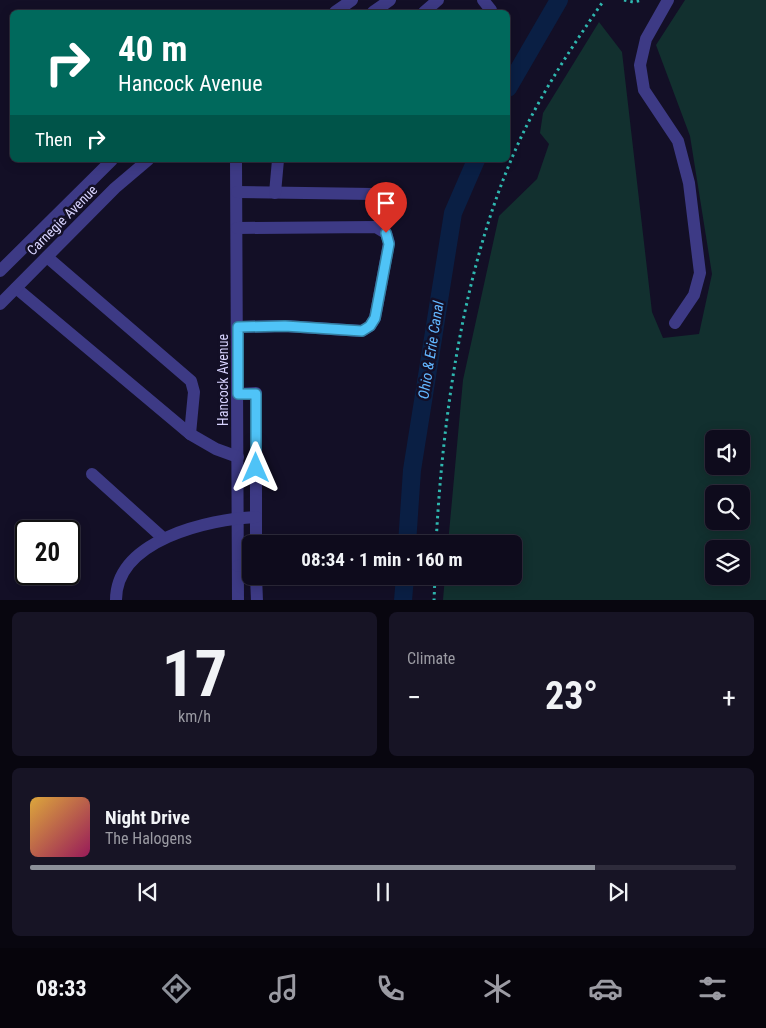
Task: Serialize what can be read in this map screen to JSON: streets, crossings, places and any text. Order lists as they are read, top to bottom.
{
  "streets": {
    "street": ["Carnegie Avenue", "Hancock Avenue"]
  },
  "water": ["Ohio & Erie Canal"],
  "page": {
    "turn": ["40 m", "Hancock Avenue"],
    "then": "Then",
    "limit": "20",
    "trip": "08:34 · 1 min · 160 m",
    "tile": [
      ["17", "km/h"],
      "Climate"
    ],
    "heat": ["−", "23°", "+"],
    "song": ["Night Drive", "The Halogens"],
    "tabs": "08:33"
  }
}
